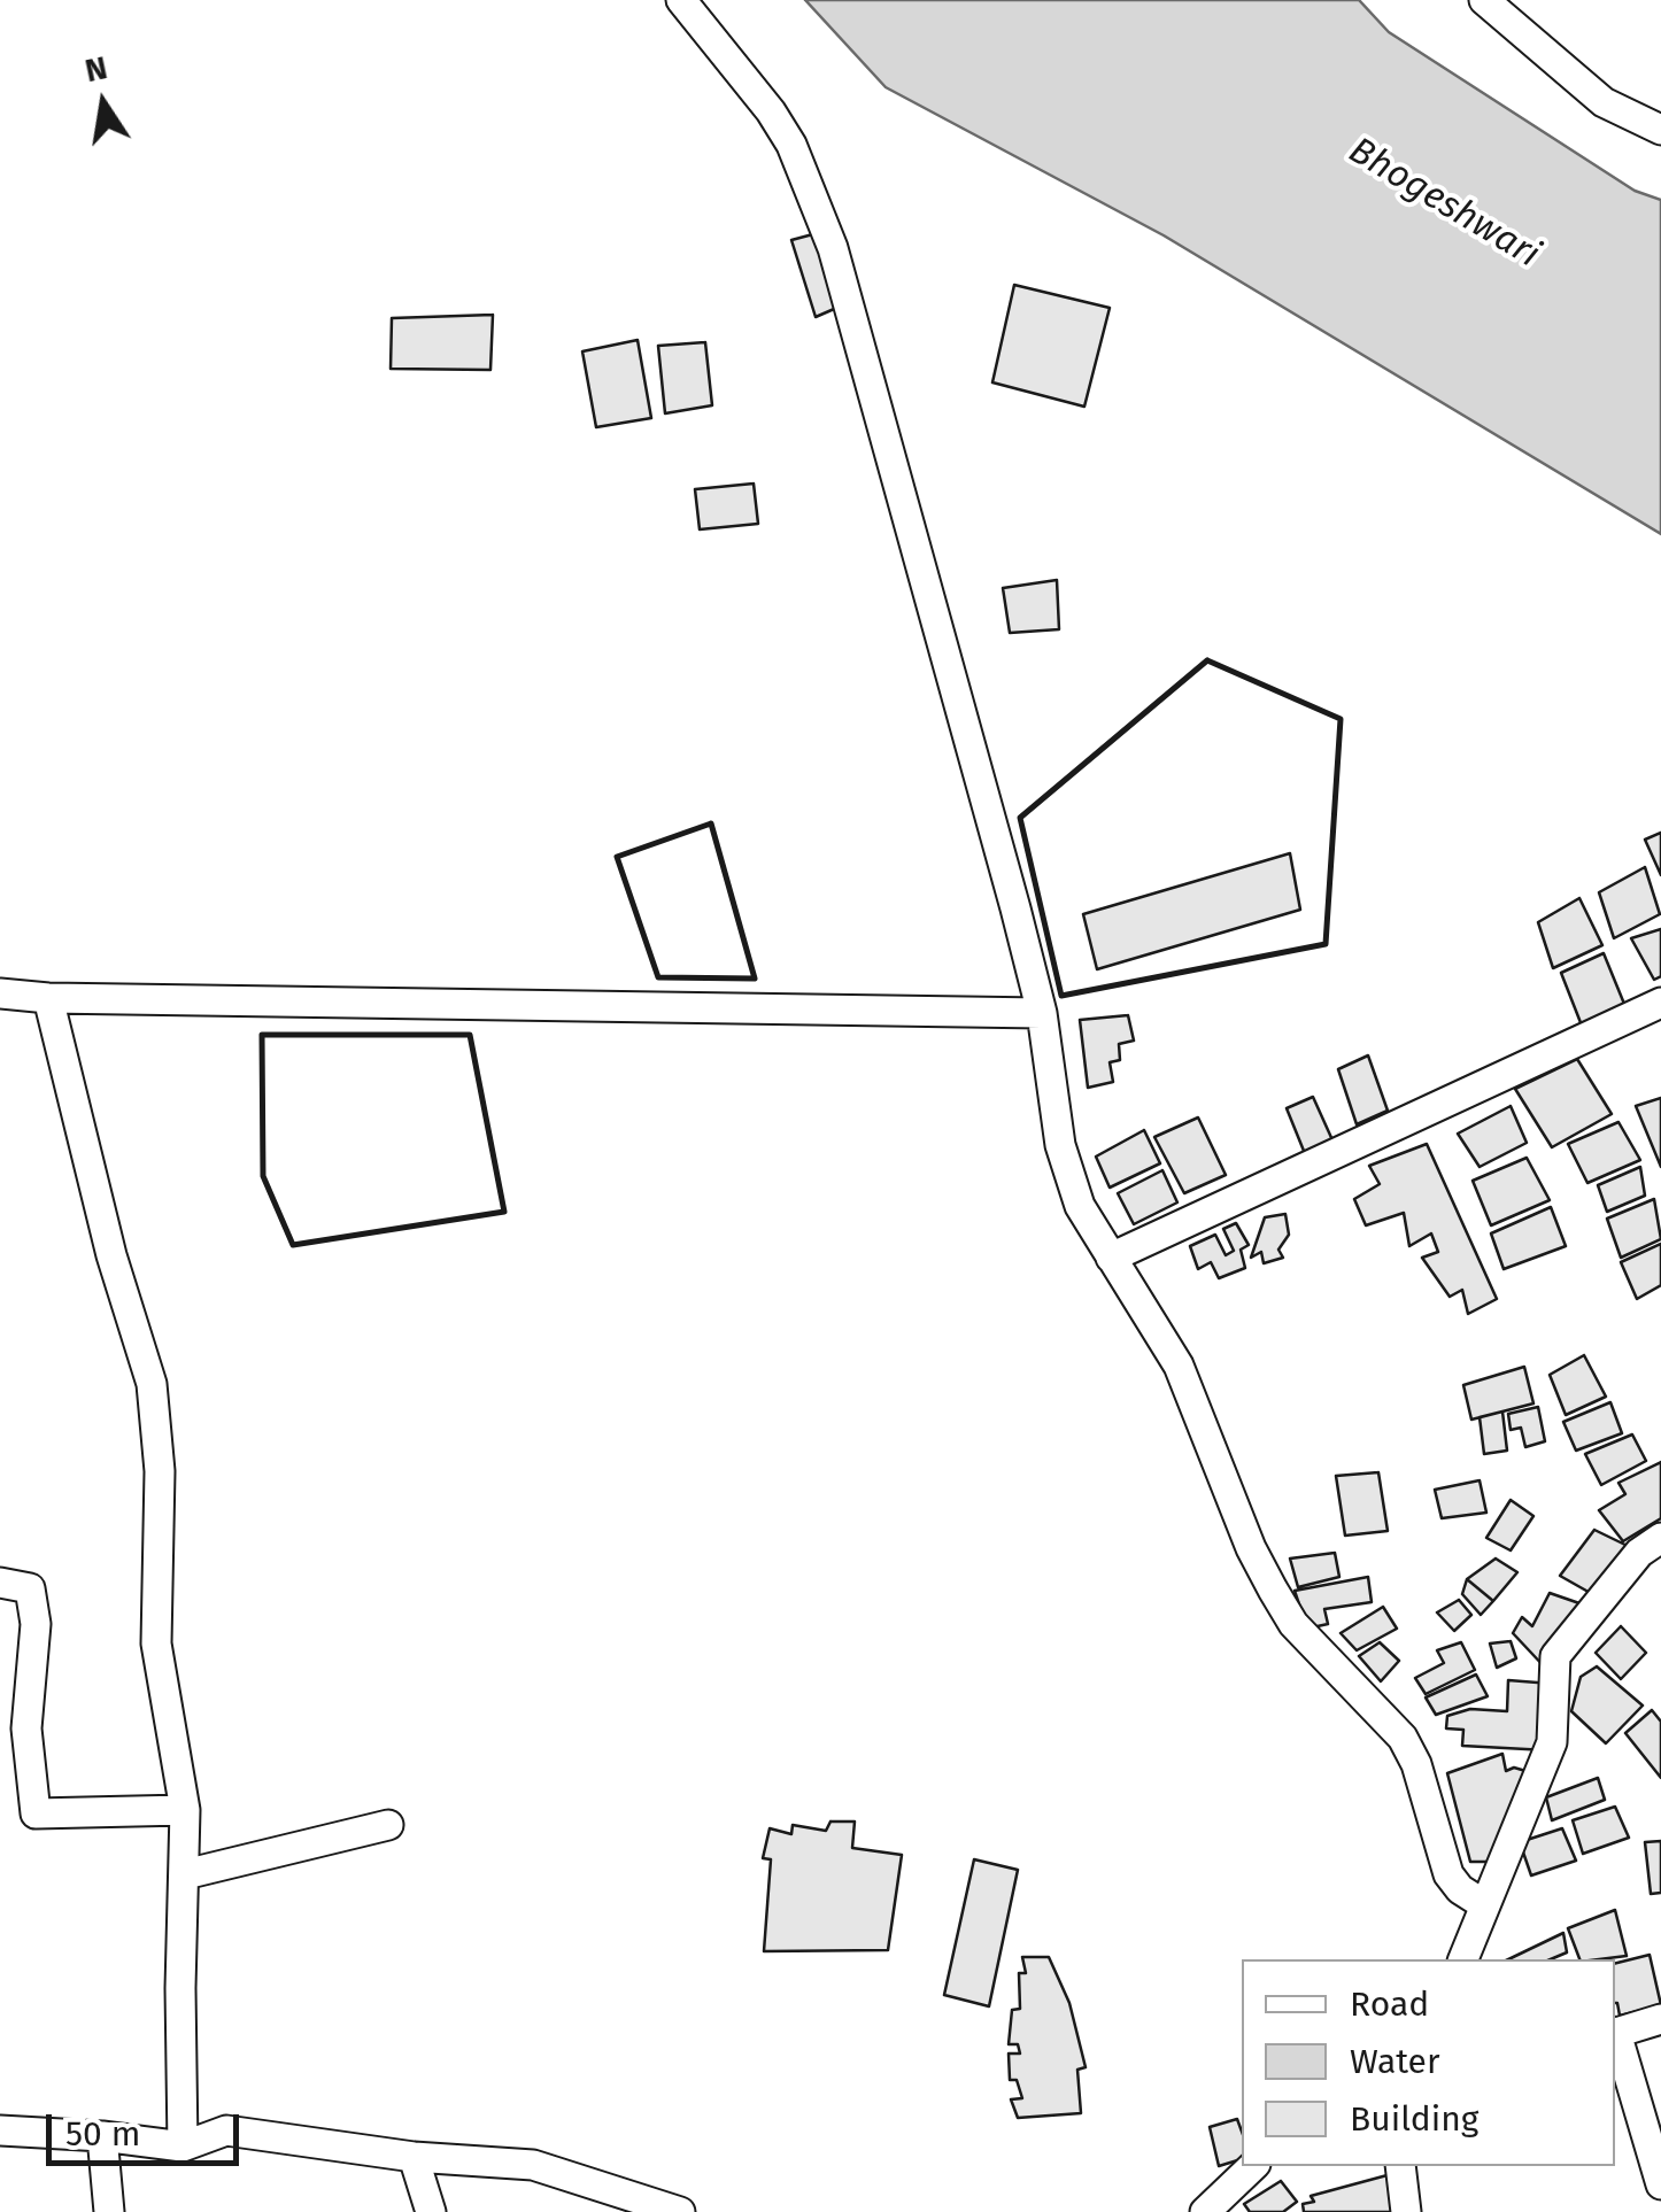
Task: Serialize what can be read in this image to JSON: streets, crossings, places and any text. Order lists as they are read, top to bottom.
{
  "water": ["Bhogeshwari"],
  "legend": ["Road", "Water", "Building"],
  "scale_bar": "50 m",
  "north": "top"
}
